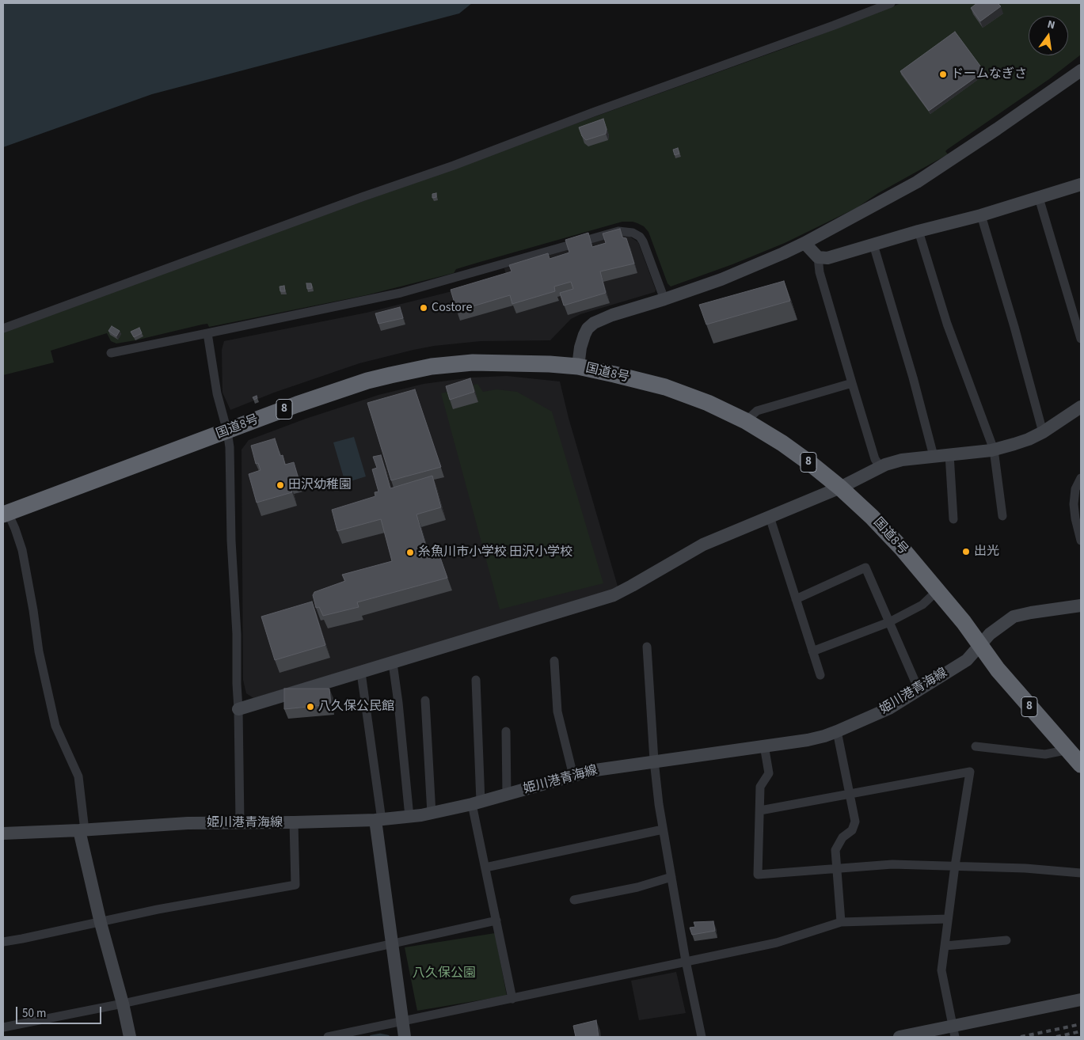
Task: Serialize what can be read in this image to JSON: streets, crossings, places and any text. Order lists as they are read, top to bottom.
{
  "streets": {
    "highway": ["国道8号", "8"],
    "street": ["姫川港青海線"]
  },
  "crossings": [
    ["国道8号", "姫川港青海線"]
  ],
  "parks": ["八久保公園"],
  "places": [
    "ドームなぎさ",
    "Costore",
    "田沢幼稚園",
    "出光",
    "糸魚川市小学校 田沢小学校",
    "八久保公民館"
  ],
  "scale_bar": "50 m",
  "north": "top"
}
